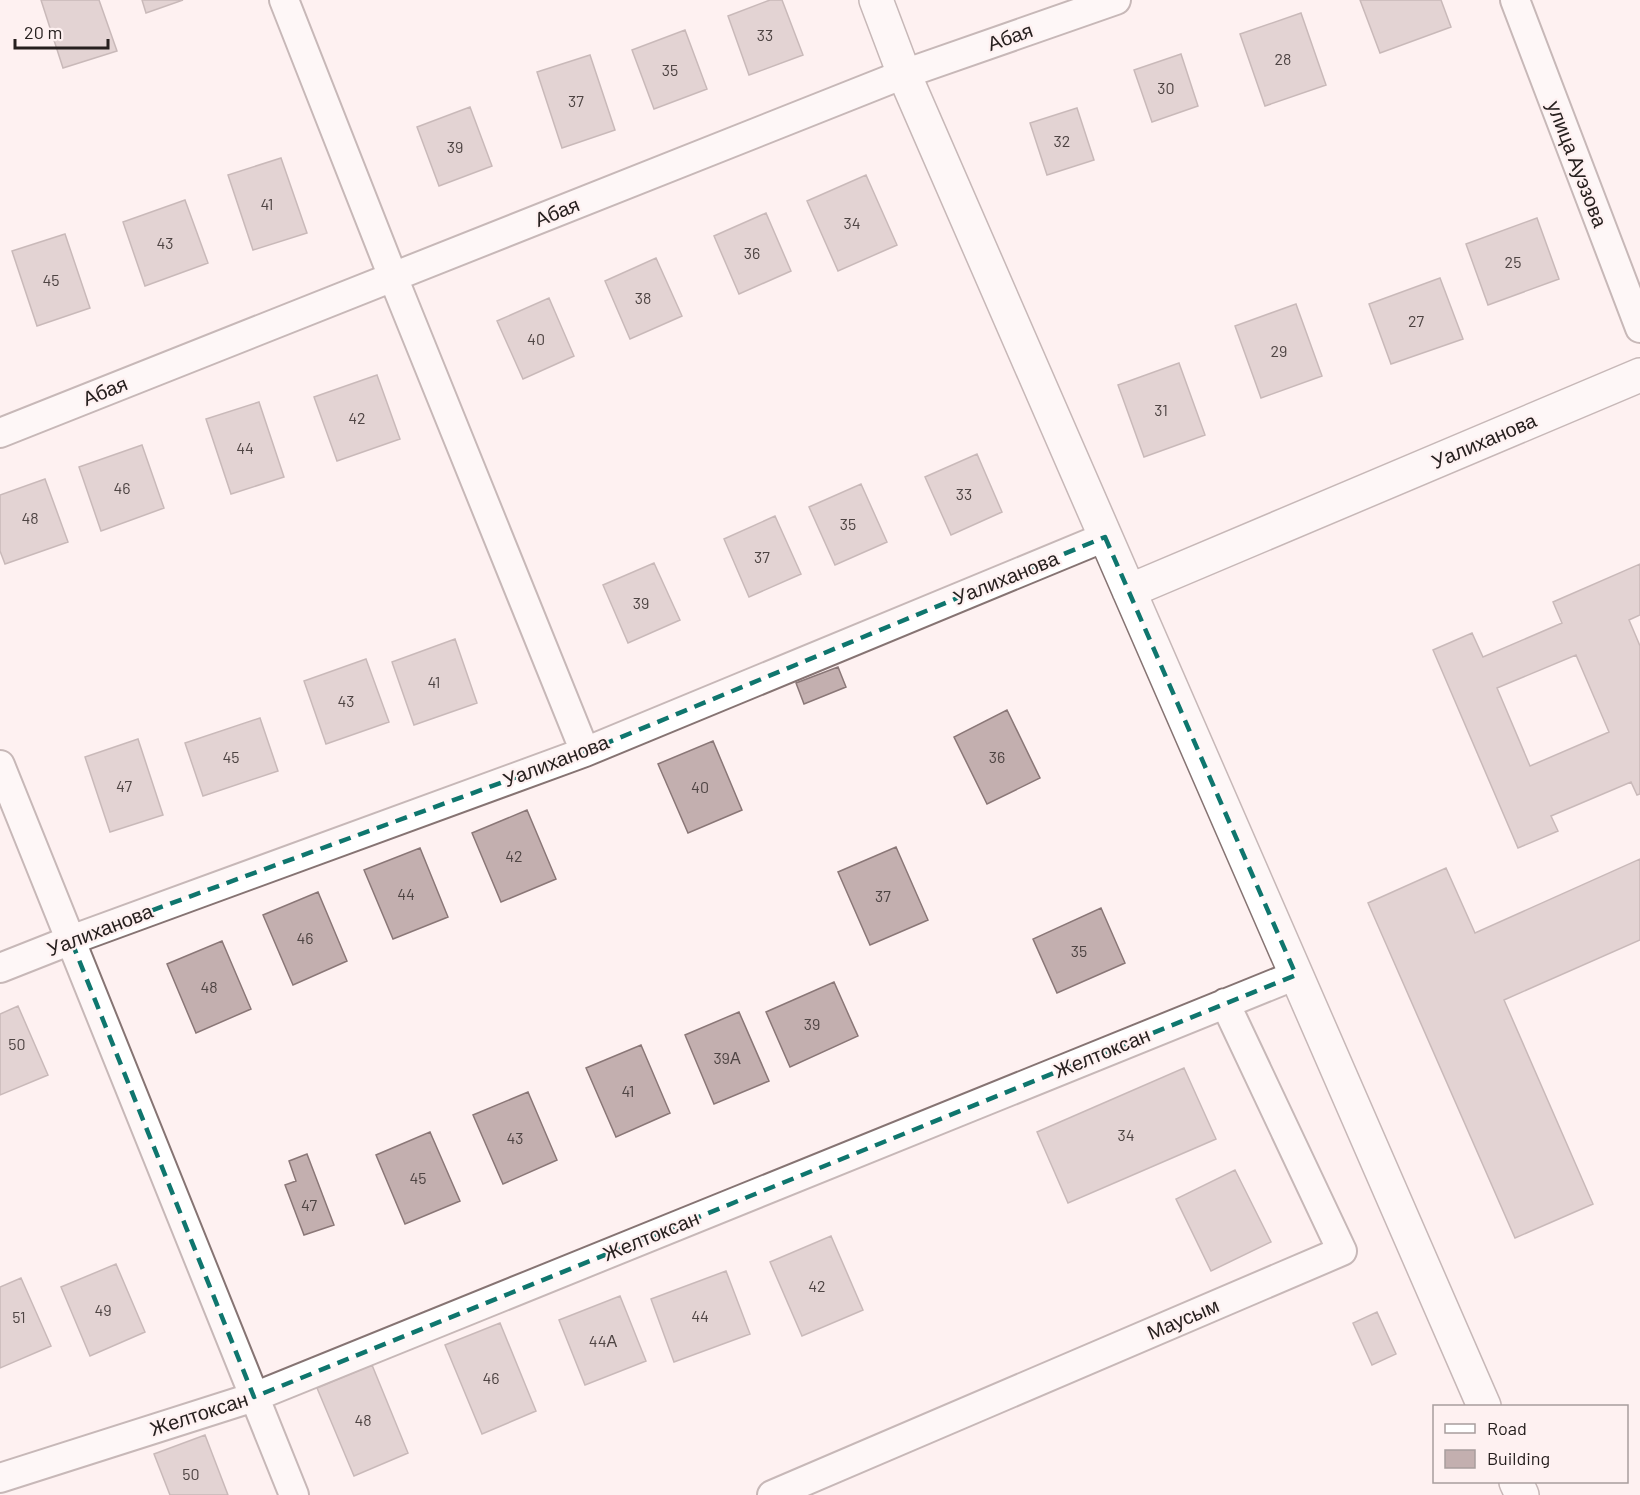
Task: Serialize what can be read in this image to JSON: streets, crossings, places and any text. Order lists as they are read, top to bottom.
{
  "streets": {
    "street": [
      "Абая",
      "улица Ауэзова",
      "Уалиханова",
      "Желтоксан",
      "Маусым"
    ]
  },
  "crossings": [
    ["Желтоксан", "Маусым"]
  ],
  "house_numbers": [
    "33",
    "28",
    "35",
    "30",
    "37",
    "32",
    "39",
    "41",
    "34",
    "43",
    "36",
    "25",
    "45",
    "38",
    "27",
    "40",
    "29",
    "31",
    "42",
    "44",
    "46",
    "33",
    "48",
    "35",
    "37",
    "39",
    "41",
    "43",
    "45",
    "36",
    "47",
    "40",
    "42",
    "44",
    "37",
    "46",
    "35",
    "48",
    "39",
    "50",
    "39А",
    "41",
    "34",
    "43",
    "45",
    "47",
    "42",
    "49",
    "44",
    "51",
    "44А",
    "46",
    "48",
    "50"
  ],
  "legend": ["Road", "Building"],
  "scale_bar": "20 m"
}
